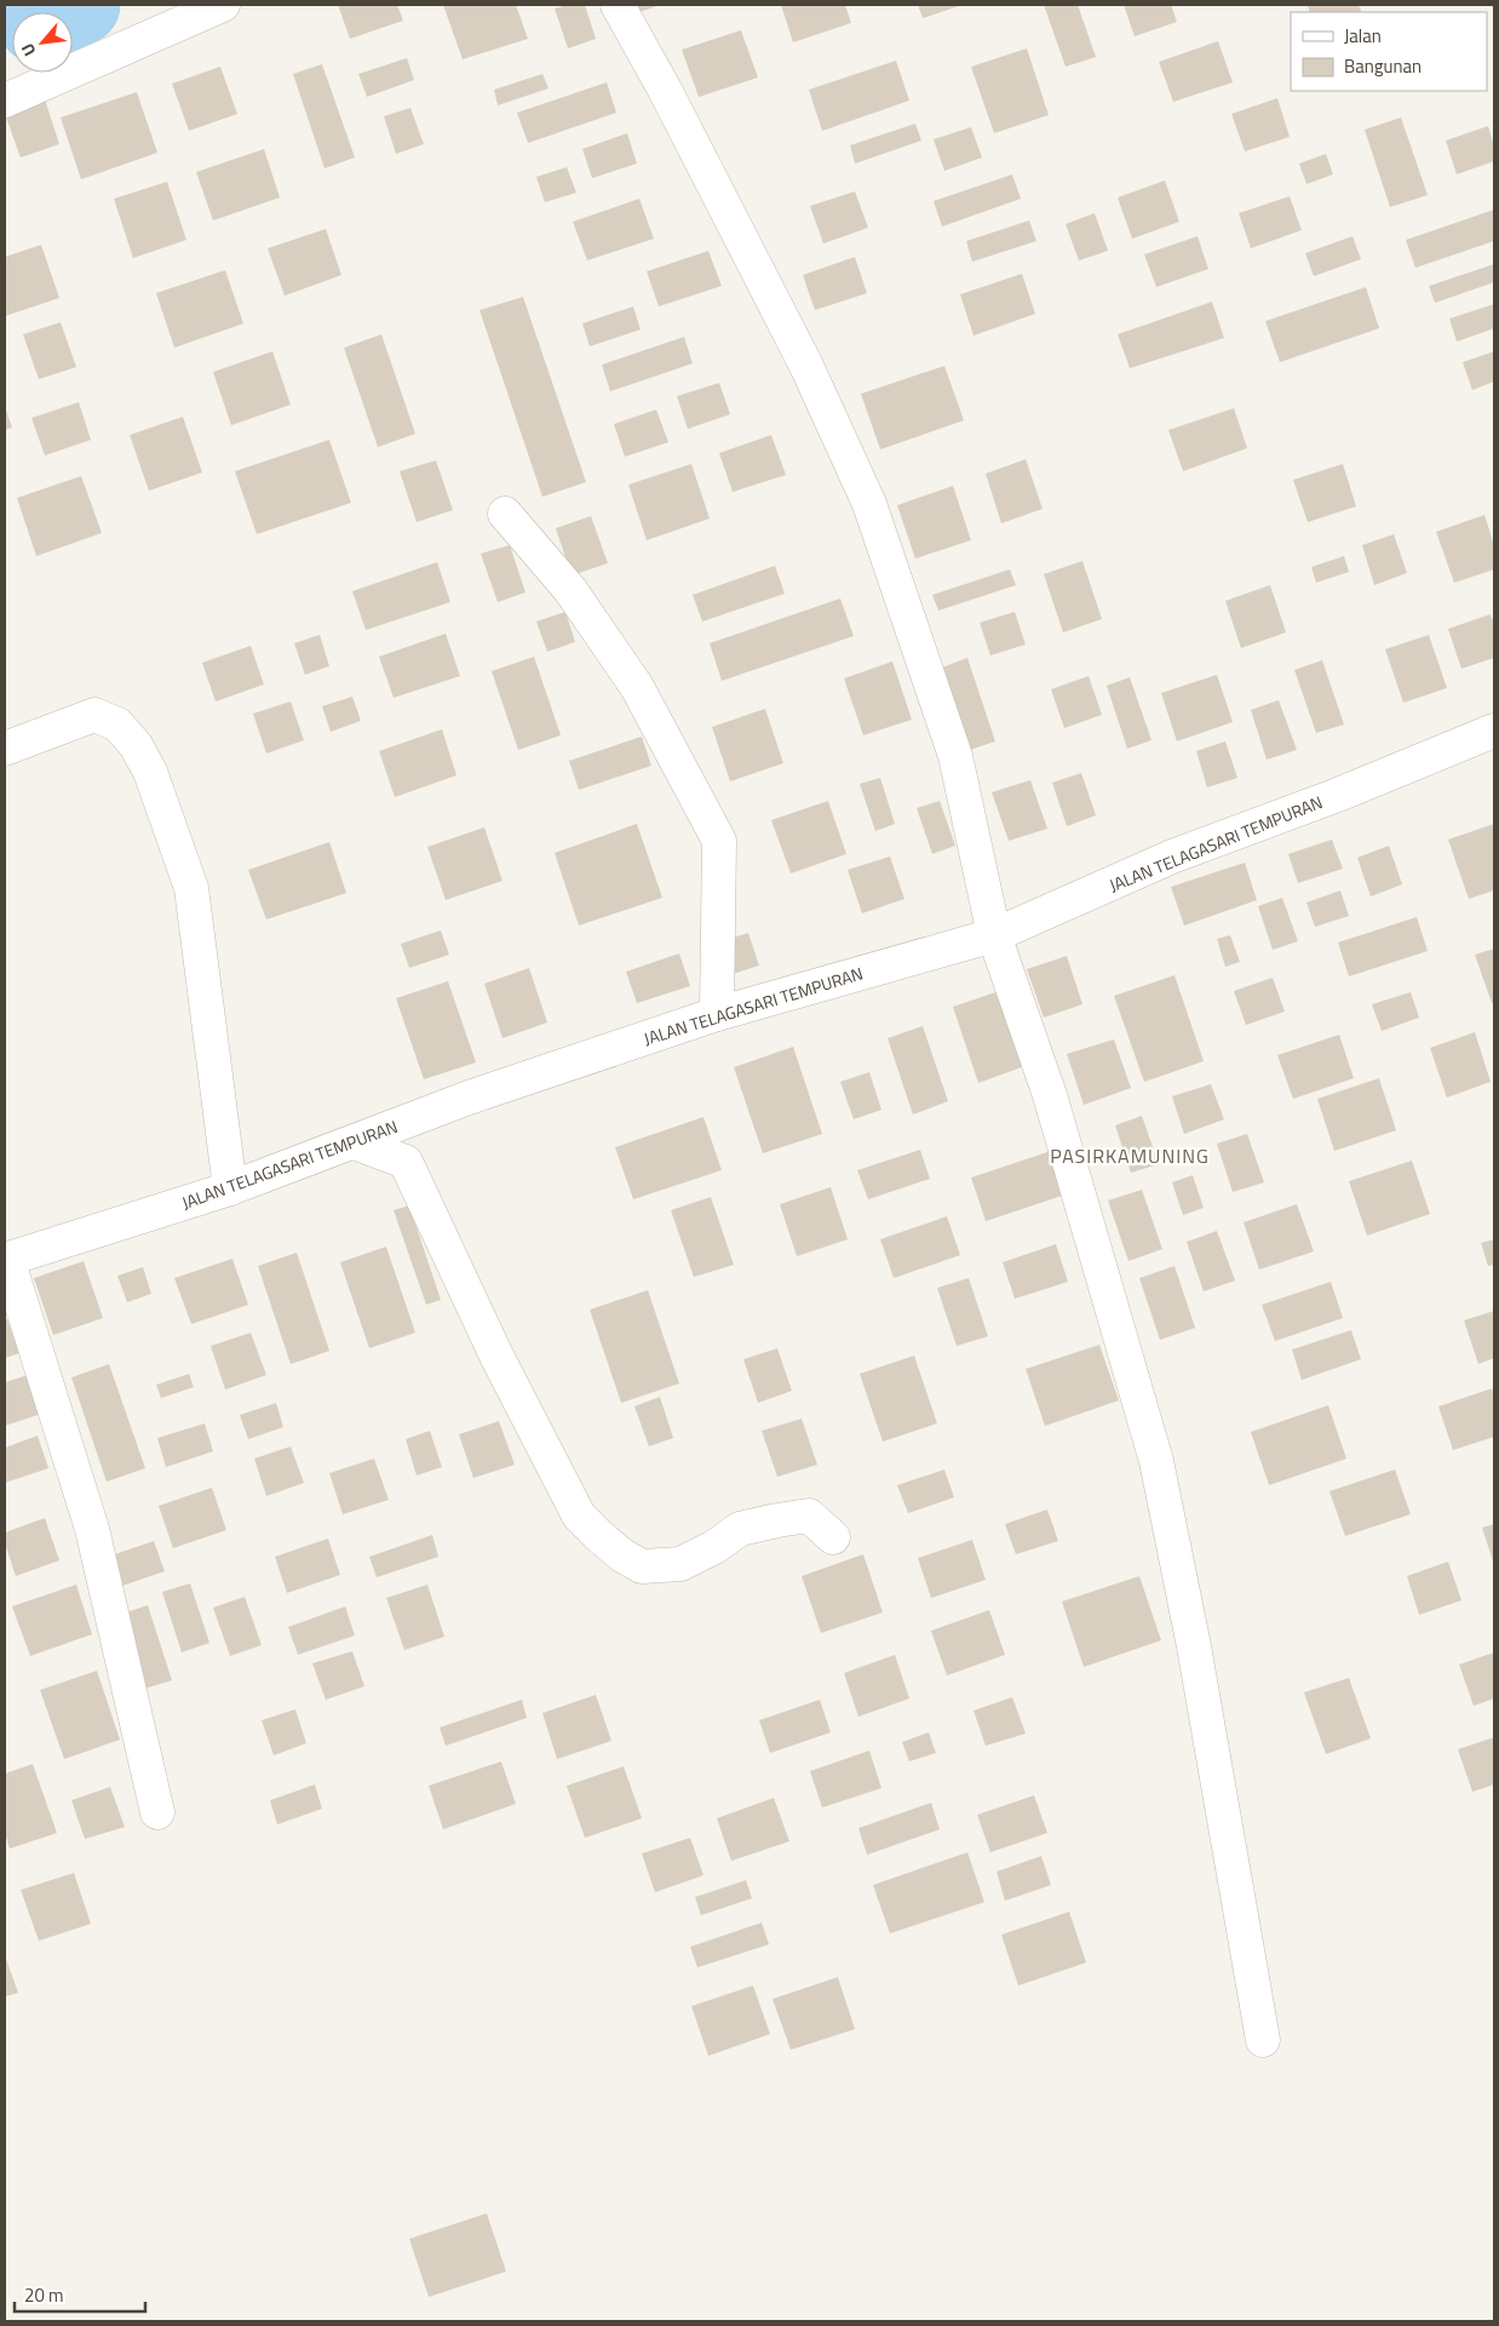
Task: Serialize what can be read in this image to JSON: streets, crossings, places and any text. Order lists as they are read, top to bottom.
{
  "streets": {
    "street": ["JALAN TELAGASARI TEMPURAN"]
  },
  "districts": ["PASIRKAMUNING"],
  "legend": ["Jalan", "Bangunan"],
  "scale_bar": "20 m",
  "north": "bottom left"
}
